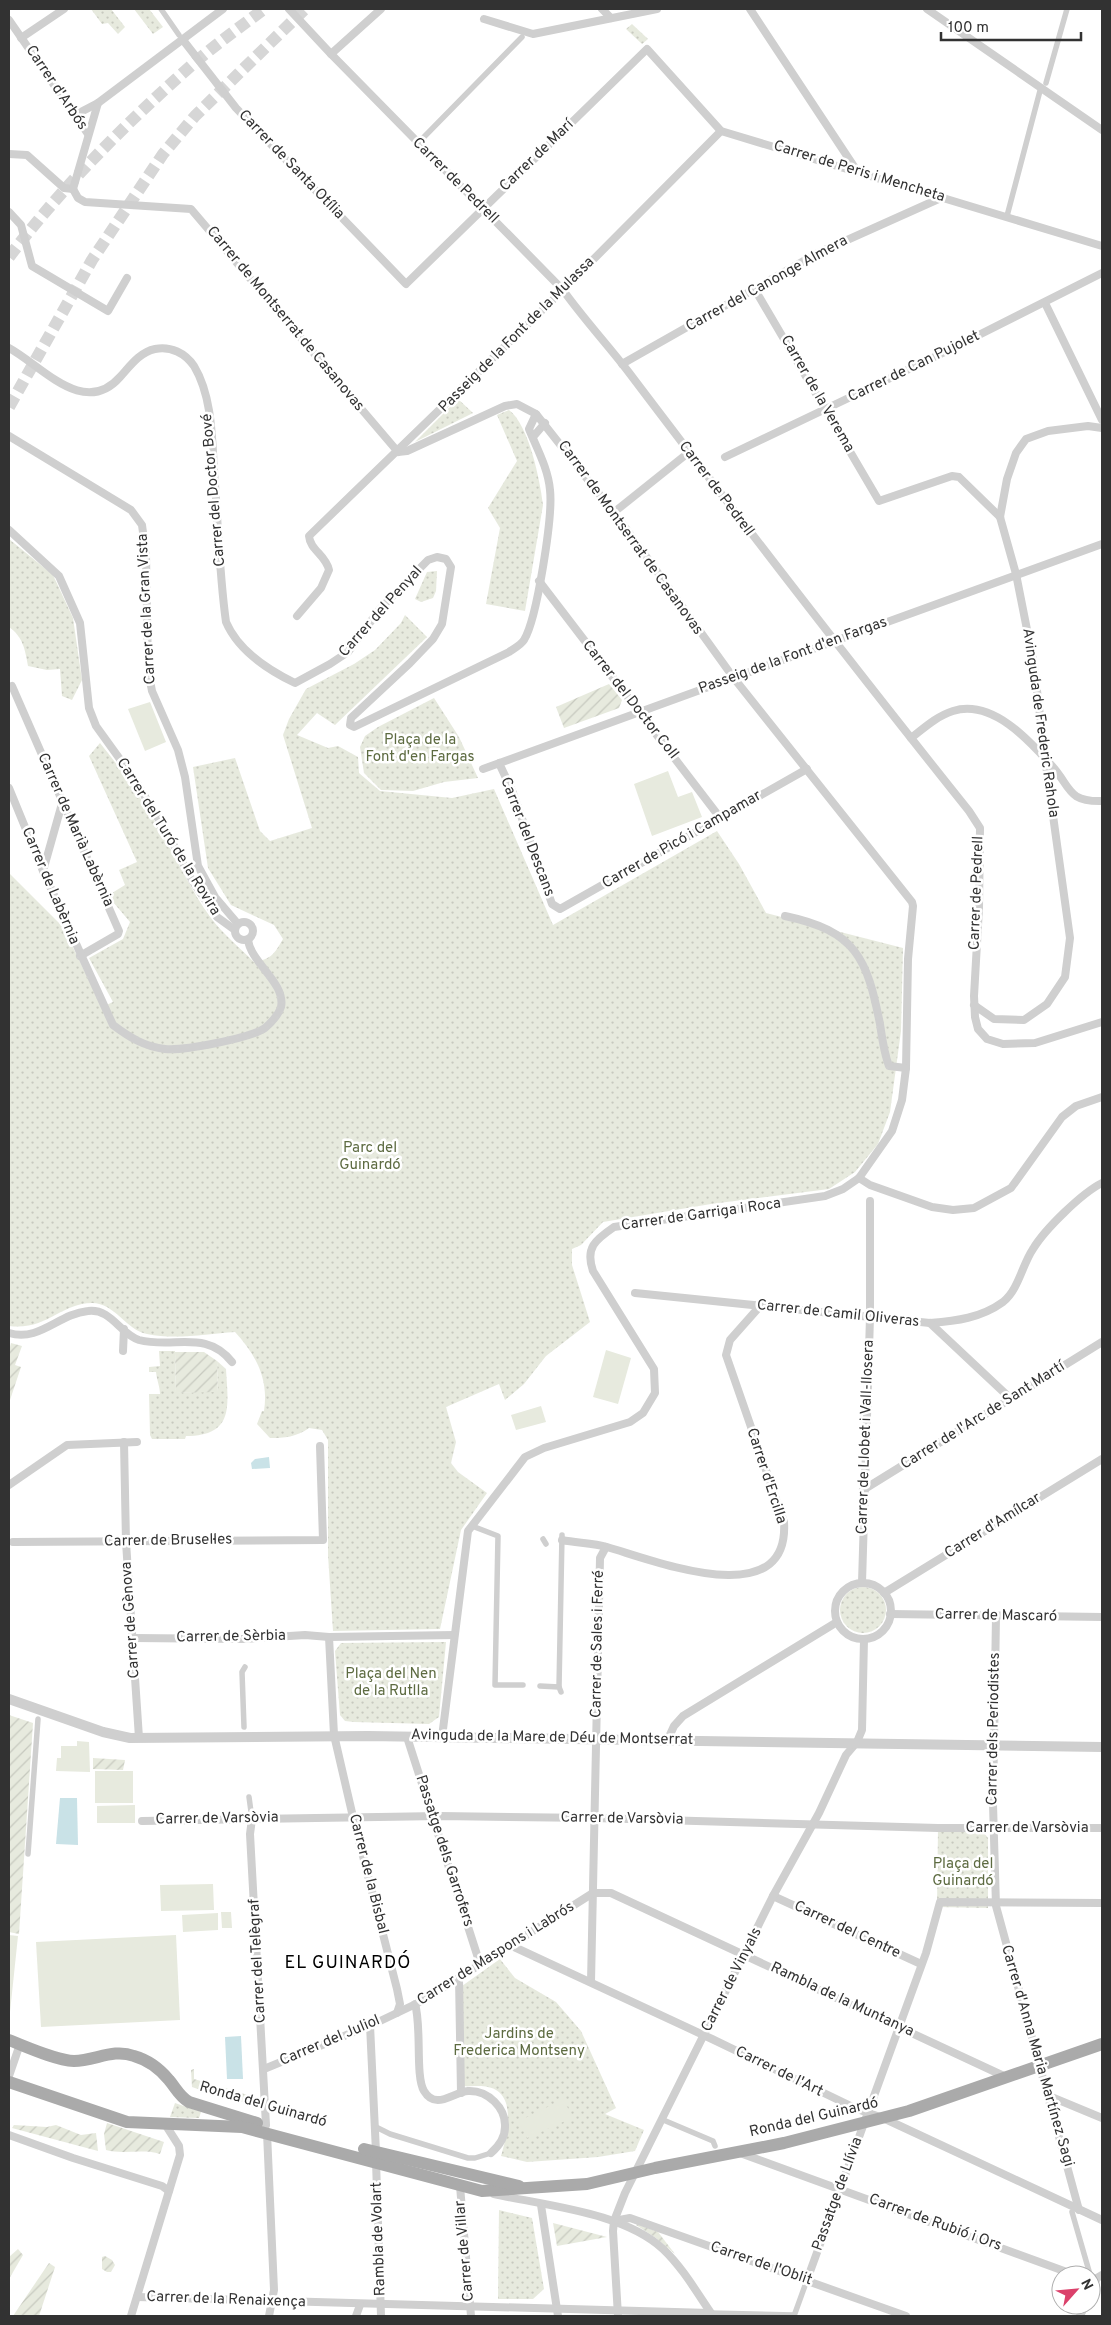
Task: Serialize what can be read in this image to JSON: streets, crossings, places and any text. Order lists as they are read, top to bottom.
{
  "streets": {
    "main road": ["Ronda del Guinardó"],
    "street": [
      "Carrer d'Arbós",
      "Carrer de Marí",
      "Carrer de Santa Otília",
      "Carrer de Peris i Mencheta",
      "Carrer de Pedrell",
      "Carrer del Canonge Almera",
      "Carrer de Montserrat de Casanovas",
      "Passeig de la Font de la Mulassa",
      "Carrer de Can Pujolet",
      "Carrer de la Verema",
      "Carrer del Doctor Bové",
      "Carrer de la Gran Vista",
      "Carrer del Penyal",
      "Passeig de la Font d'en Fargas",
      "Carrer del Doctor Coll",
      "Avinguda de Frederic Rahola",
      "Carrer de Marià Labèrnia",
      "Carrer del Turó de la Rovira",
      "Carrer del Descans",
      "Carrer de Picó i Campamar",
      "Carrer de Labèrnia",
      "Carrer de Garriga i Roca",
      "Carrer de Camil Oliveras",
      "Carrer de l'Arc de Sant Martí",
      "Carrer de Llobet i Vall-llosera",
      "Carrer d'Ercilla",
      "Carrer d'Amílcar",
      "Carrer de Brusel·les",
      "Carrer de Mascaró",
      "Carrer de Gènova",
      "Carrer de Sèrbia",
      "Carrer de Sales i Ferré",
      "Carrer dels Periodistes",
      "Avinguda de la Mare de Déu de Montserrat",
      "Carrer de Varsòvia",
      "Passatge dels Garrofers",
      "Carrer de la Bisbal",
      "Carrer del Centre",
      "Carrer de Maspons i Labrós",
      "Carrer del Telègraf",
      "Carrer de Vinyals",
      "Rambla de la Muntanya",
      "Carrer del Juliol",
      "Carrer d'Anna Maria Martínez Sagi",
      "Carrer de l'Art",
      "Passatge de Llívia",
      "Carrer de Rubió i Ors",
      "Rambla de Volart",
      "Carrer de Villar",
      "Carrer de l'Oblit",
      "Carrer de la Renaixença"
    ]
  },
  "crossings": [
    ["Carrer d'Arbós", "Carrer de Montserrat de Casanovas"],
    ["Carrer de Marí", "Carrer de Santa Otília"],
    ["Carrer de Marí", "Carrer de Peris i Mencheta"],
    ["Carrer de Marí", "Carrer de Pedrell"],
    ["Carrer de Marí", "Passeig de la Font de la Mulassa"],
    ["Carrer de Peris i Mencheta", "Carrer del Canonge Almera"],
    ["Carrer de Peris i Mencheta", "Passeig de la Font de la Mulassa"],
    ["Carrer de Pedrell", "Carrer del Canonge Almera"],
    ["Carrer de Pedrell", "Passeig de la Font de la Mulassa"],
    ["Carrer de Pedrell", "Passeig de la Font d'en Fargas"],
    ["Carrer de Pedrell", "Avinguda de Frederic Rahola"],
    ["Carrer del Canonge Almera", "Carrer de la Verema"],
    ["Carrer de Montserrat de Casanovas", "Passeig de la Font de la Mulassa"],
    ["Carrer de Montserrat de Casanovas", "Passeig de la Font d'en Fargas"],
    ["Carrer de Montserrat de Casanovas", "Carrer de Picó i Campamar"],
    ["Carrer de Montserrat de Casanovas", "Carrer de Garriga i Roca"],
    ["Carrer de Can Pujolet", "Carrer de la Verema"],
    ["Carrer de la Verema", "Avinguda de Frederic Rahola"],
    ["Carrer del Doctor Bové", "Carrer del Penyal"],
    ["Carrer de la Gran Vista", "Carrer del Turó de la Rovira"],
    ["Carrer de la Gran Vista", "Carrer de Labèrnia"],
    ["Carrer del Penyal", "Carrer del Doctor Coll"],
    ["Passeig de la Font d'en Fargas", "Carrer del Doctor Coll"],
    ["Passeig de la Font d'en Fargas", "Avinguda de Frederic Rahola"],
    ["Passeig de la Font d'en Fargas", "Carrer del Descans"],
    ["Carrer del Doctor Coll", "Carrer de Picó i Campamar"],
    ["Carrer de Marià Labèrnia", "Carrer de Labèrnia"],
    ["Carrer del Turó de la Rovira", "Carrer de Labèrnia"],
    ["Carrer del Descans", "Carrer de Picó i Campamar"],
    ["Carrer de Garriga i Roca", "Carrer de Sèrbia"],
    ["Carrer de Garriga i Roca", "Avinguda de la Mare de Déu de Montserrat"],
    ["Carrer de Camil Oliveras", "Carrer de l'Arc de Sant Martí"],
    ["Carrer de Camil Oliveras", "Carrer de Llobet i Vall-llosera"],
    ["Carrer de Camil Oliveras", "Carrer d'Ercilla"],
    ["Carrer de l'Arc de Sant Martí", "Carrer de Llobet i Vall-llosera"],
    ["Carrer de Llobet i Vall-llosera", "Carrer d'Amílcar"],
    ["Carrer de Llobet i Vall-llosera", "Carrer de Mascaró"],
    ["Carrer d'Ercilla", "Carrer de Sales i Ferré"],
    ["Carrer d'Amílcar", "Carrer de Mascaró"],
    ["Carrer de Brusel·les", "Carrer de Gènova"],
    ["Carrer de Mascaró", "Carrer dels Periodistes"],
    ["Carrer de Gènova", "Carrer de Sèrbia"],
    ["Carrer de Gènova", "Avinguda de la Mare de Déu de Montserrat"],
    ["Carrer de Sèrbia", "Carrer de la Bisbal"],
    ["Carrer de Sales i Ferré", "Avinguda de la Mare de Déu de Montserrat"],
    ["Carrer de Sales i Ferré", "Carrer de Varsòvia"],
    ["Carrer de Sales i Ferré", "Carrer de Maspons i Labrós"],
    ["Carrer de Sales i Ferré", "Rambla de la Muntanya"],
    ["Carrer de Sales i Ferré", "Carrer de l'Art"],
    ["Carrer dels Periodistes", "Avinguda de la Mare de Déu de Montserrat"],
    ["Carrer dels Periodistes", "Carrer de Varsòvia"],
    ["Carrer dels Periodistes", "Carrer d'Anna Maria Martínez Sagi"],
    ["Carrer dels Periodistes", "Passatge de Llívia"],
    ["Avinguda de la Mare de Déu de Montserrat", "Passatge dels Garrofers"],
    ["Avinguda de la Mare de Déu de Montserrat", "Carrer de la Bisbal"],
    ["Avinguda de la Mare de Déu de Montserrat", "Carrer de Vinyals"],
    ["Carrer de Varsòvia", "Passatge dels Garrofers"],
    ["Carrer de Varsòvia", "Carrer de la Bisbal"],
    ["Carrer de Varsòvia", "Carrer del Telègraf"],
    ["Carrer de Varsòvia", "Carrer de Vinyals"],
    ["Passatge dels Garrofers", "Carrer de Maspons i Labrós"],
    ["Carrer de la Bisbal", "Carrer de Maspons i Labrós"],
    ["Carrer de la Bisbal", "Carrer del Juliol"],
    ["Carrer del Centre", "Carrer de Vinyals"],
    ["Carrer del Centre", "Passatge de Llívia"],
    ["Carrer de Maspons i Labrós", "Rambla de la Muntanya"],
    ["Carrer de Maspons i Labrós", "Carrer del Juliol"],
    ["Carrer de Maspons i Labrós", "Carrer de l'Art"],
    ["Carrer del Telègraf", "Carrer del Juliol"],
    ["Carrer del Telègraf", "Ronda del Guinardó"],
    ["Carrer del Telègraf", "Carrer de la Renaixença"],
    ["Carrer de Vinyals", "Rambla de la Muntanya"],
    ["Carrer de Vinyals", "Carrer de l'Art"],
    ["Carrer de Vinyals", "Ronda del Guinardó"],
    ["Carrer de Vinyals", "Carrer de l'Oblit"],
    ["Rambla de la Muntanya", "Ronda del Guinardó"],
    ["Rambla de la Muntanya", "Passatge de Llívia"],
    ["Carrer del Juliol", "Rambla de Volart"],
    ["Carrer d'Anna Maria Martínez Sagi", "Ronda del Guinardó"],
    ["Carrer d'Anna Maria Martínez Sagi", "Passatge de Llívia"],
    ["Carrer de l'Art", "Ronda del Guinardó"],
    ["Carrer de l'Art", "Passatge de Llívia"],
    ["Ronda del Guinardó", "Passatge de Llívia"],
    ["Ronda del Guinardó", "Carrer de Rubió i Ors"],
    ["Ronda del Guinardó", "Rambla de Volart"],
    ["Ronda del Guinardó", "Carrer de Villar"],
    ["Passatge de Llívia", "Carrer de Rubió i Ors"],
    ["Passatge de Llívia", "Carrer de l'Oblit"],
    ["Passatge de Llívia", "Carrer de la Renaixença"],
    ["Rambla de Volart", "Carrer de la Renaixença"],
    ["Carrer de Villar", "Carrer de la Renaixença"]
  ],
  "districts": ["EL GUINARDÓ"],
  "parks": [
    "Plaça de la Font d'en Fargas",
    "Parc del Guinardó",
    "Plaça del Nen de la Rutlla",
    "Plaça del Guinardó",
    "Jardins de Frederica Montseny"
  ],
  "scale_bar": "100 m",
  "north": "top right"
}
